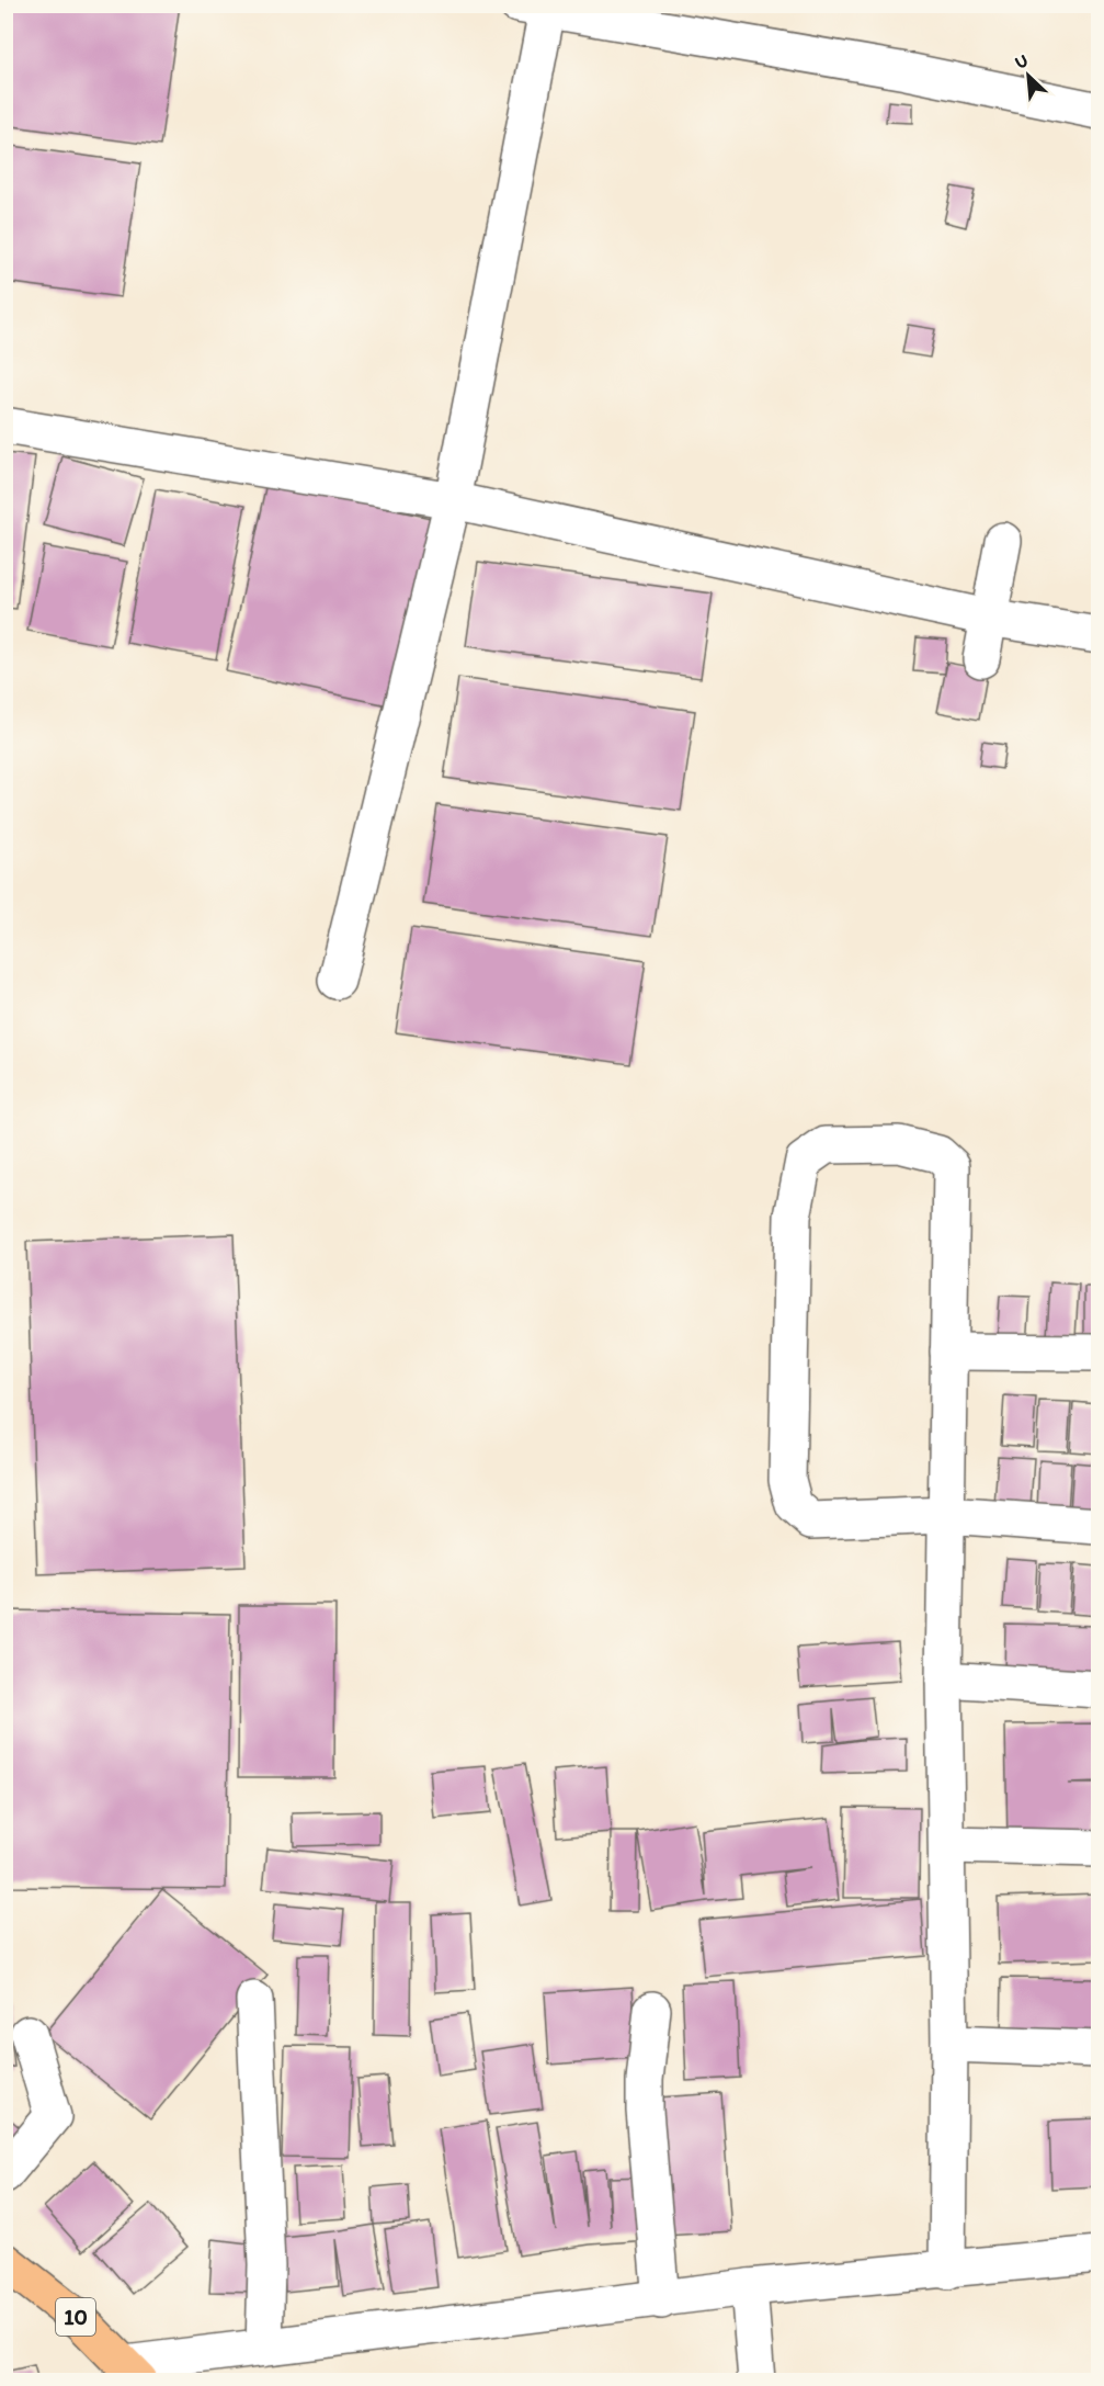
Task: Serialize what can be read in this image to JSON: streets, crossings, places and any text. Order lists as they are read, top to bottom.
{
  "streets": {
    "highway": ["10"]
  },
  "north": "top left"
}
